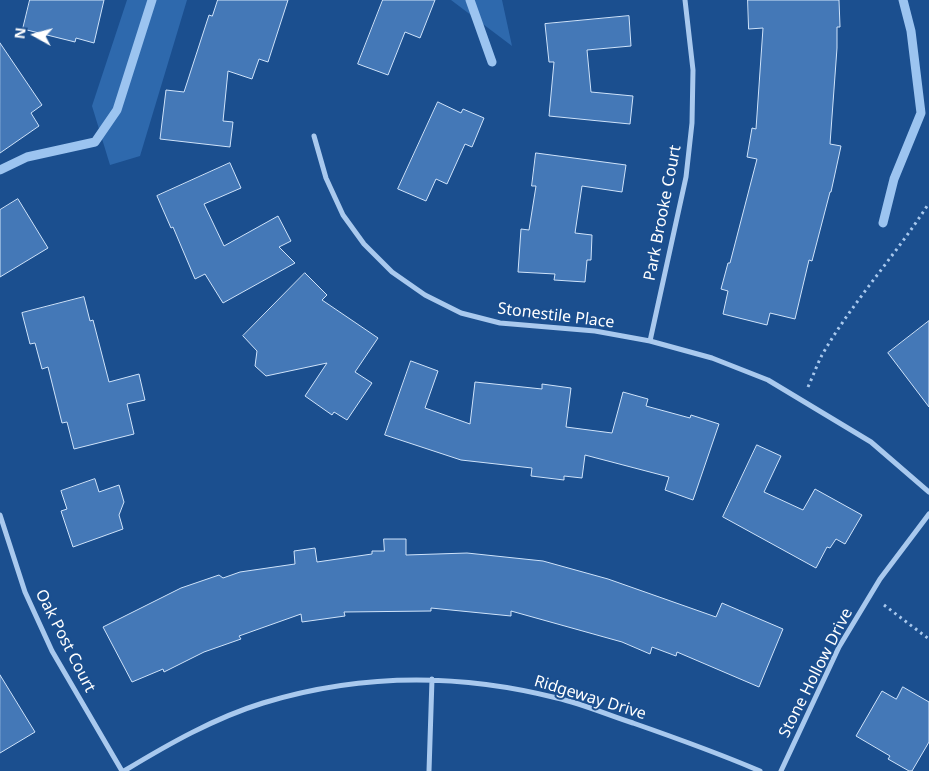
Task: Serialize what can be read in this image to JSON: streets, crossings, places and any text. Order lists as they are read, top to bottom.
{
  "streets": {
    "street": [
      "Park Brooke Court",
      "Stonestile Place",
      "Oak Post Court",
      "Stone Hollow Drive",
      "Ridgeway Drive"
    ]
  },
  "crossings": [
    ["Park Brooke Court", "Stonestile Place"],
    ["Oak Post Court", "Ridgeway Drive"]
  ],
  "north": "left"
}
